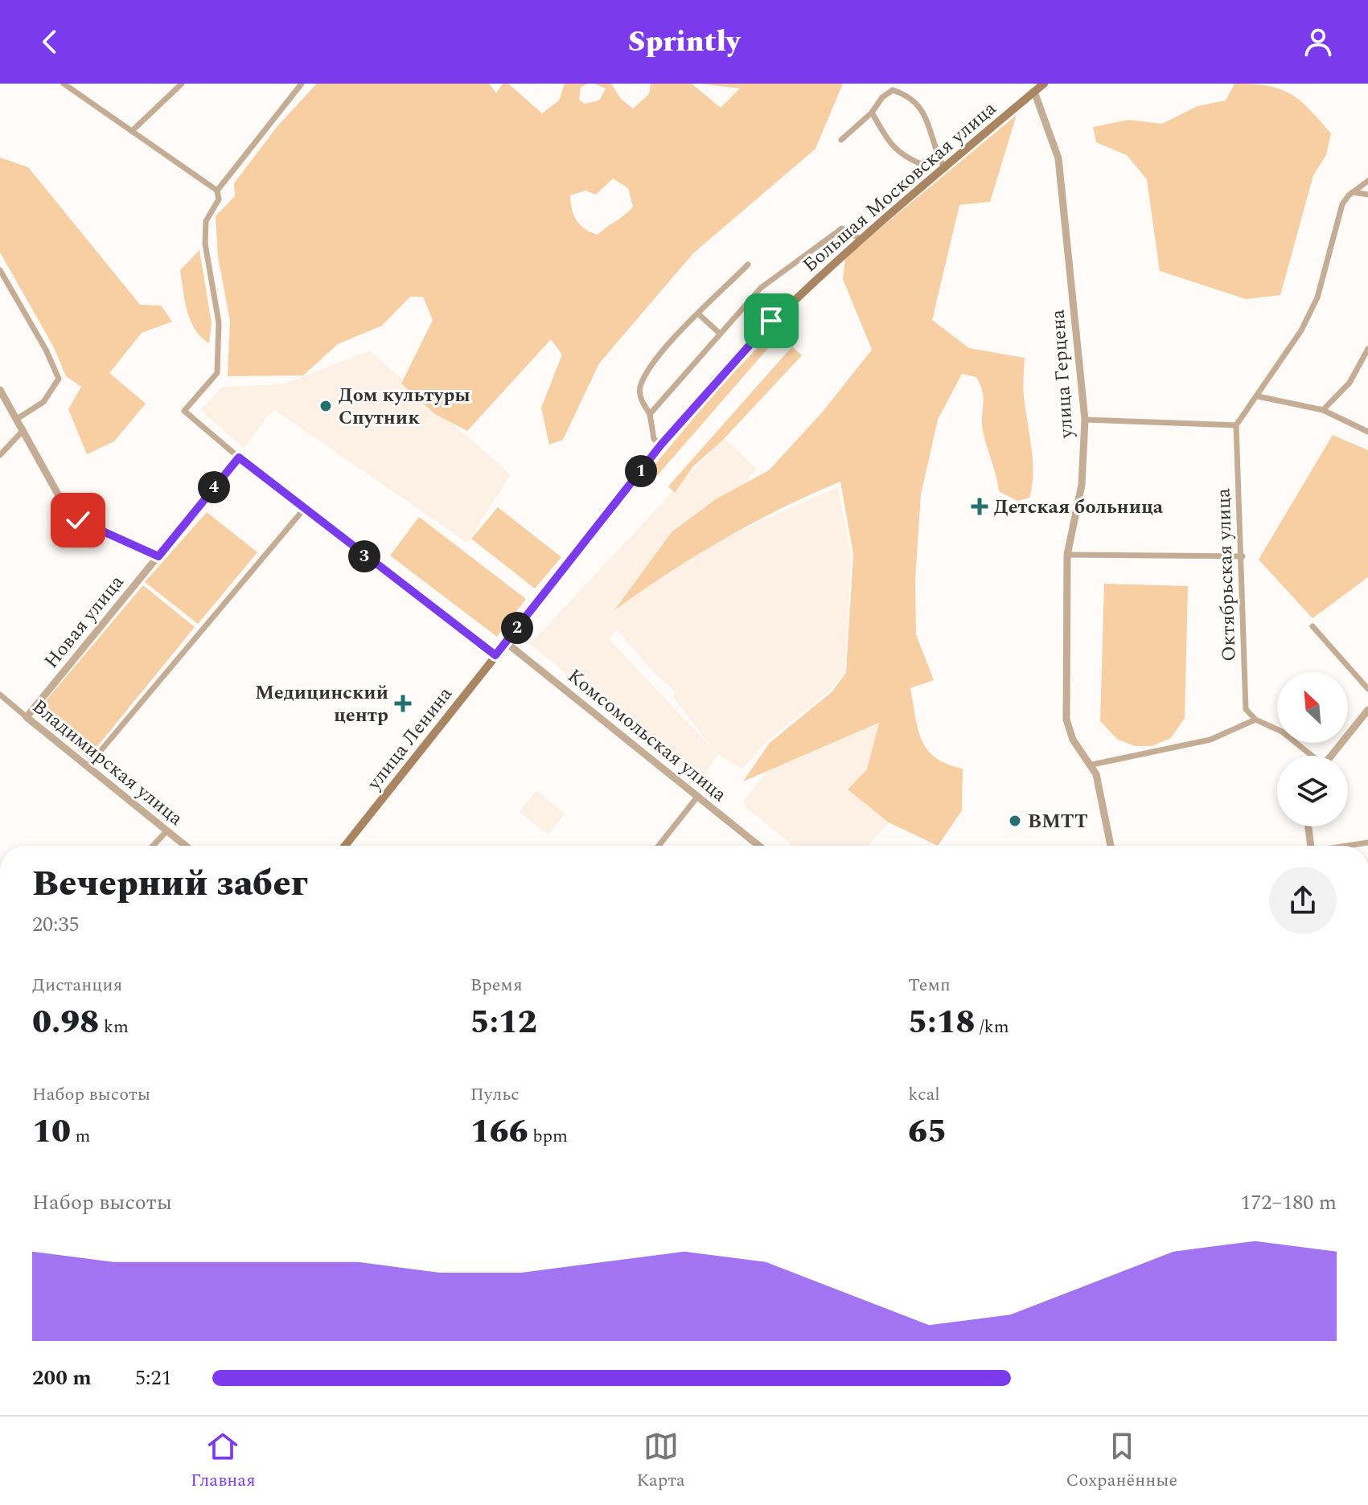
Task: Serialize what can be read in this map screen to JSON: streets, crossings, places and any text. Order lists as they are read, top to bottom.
{
  "streets": {
    "main road": ["Большая Московская улица", "улица Ленина"],
    "street": [
      "улица Герцена",
      "Октябрьская улица",
      "Новая улица",
      "Комсомольская улица",
      "Владимирская улица"
    ]
  },
  "crossings": [
    ["Большая Московская улица", "улица Герцена"],
    ["Большая Московская улица", "Комсомольская улица"],
    ["Большая Московская улица", "улица Ленина"],
    ["Новая улица", "Владимирская улица"],
    ["Комсомольская улица", "улица Ленина"]
  ],
  "places": {
    "other": ["Дом культуры Спутник", "ВМТТ"],
    "health": ["Детская больница", "Медицинский центр"]
  },
  "north": "top left",
  "page": {
    "header": "Sprintly",
    "pins": [
      "1",
      "4",
      "3",
      "2"
    ],
    "heading": ["Вечерний забег", "20:35"],
    "stats": [
      ["Дистанция", "0.98 km"],
      ["Время", "5:12"],
      ["Темп", "5:18 /km"],
      ["Набор высоты", "10 m"],
      ["Пульс", "166 bpm"],
      ["kcal", "65"]
    ],
    "chart": ["Набор высоты", "172–180 m"],
    "list": [
      {
        "name": "200 m",
        "note": "5:21"
      }
    ],
    "tabs": ["Главная", "Карта", "Сохранённые"]
  }
}
